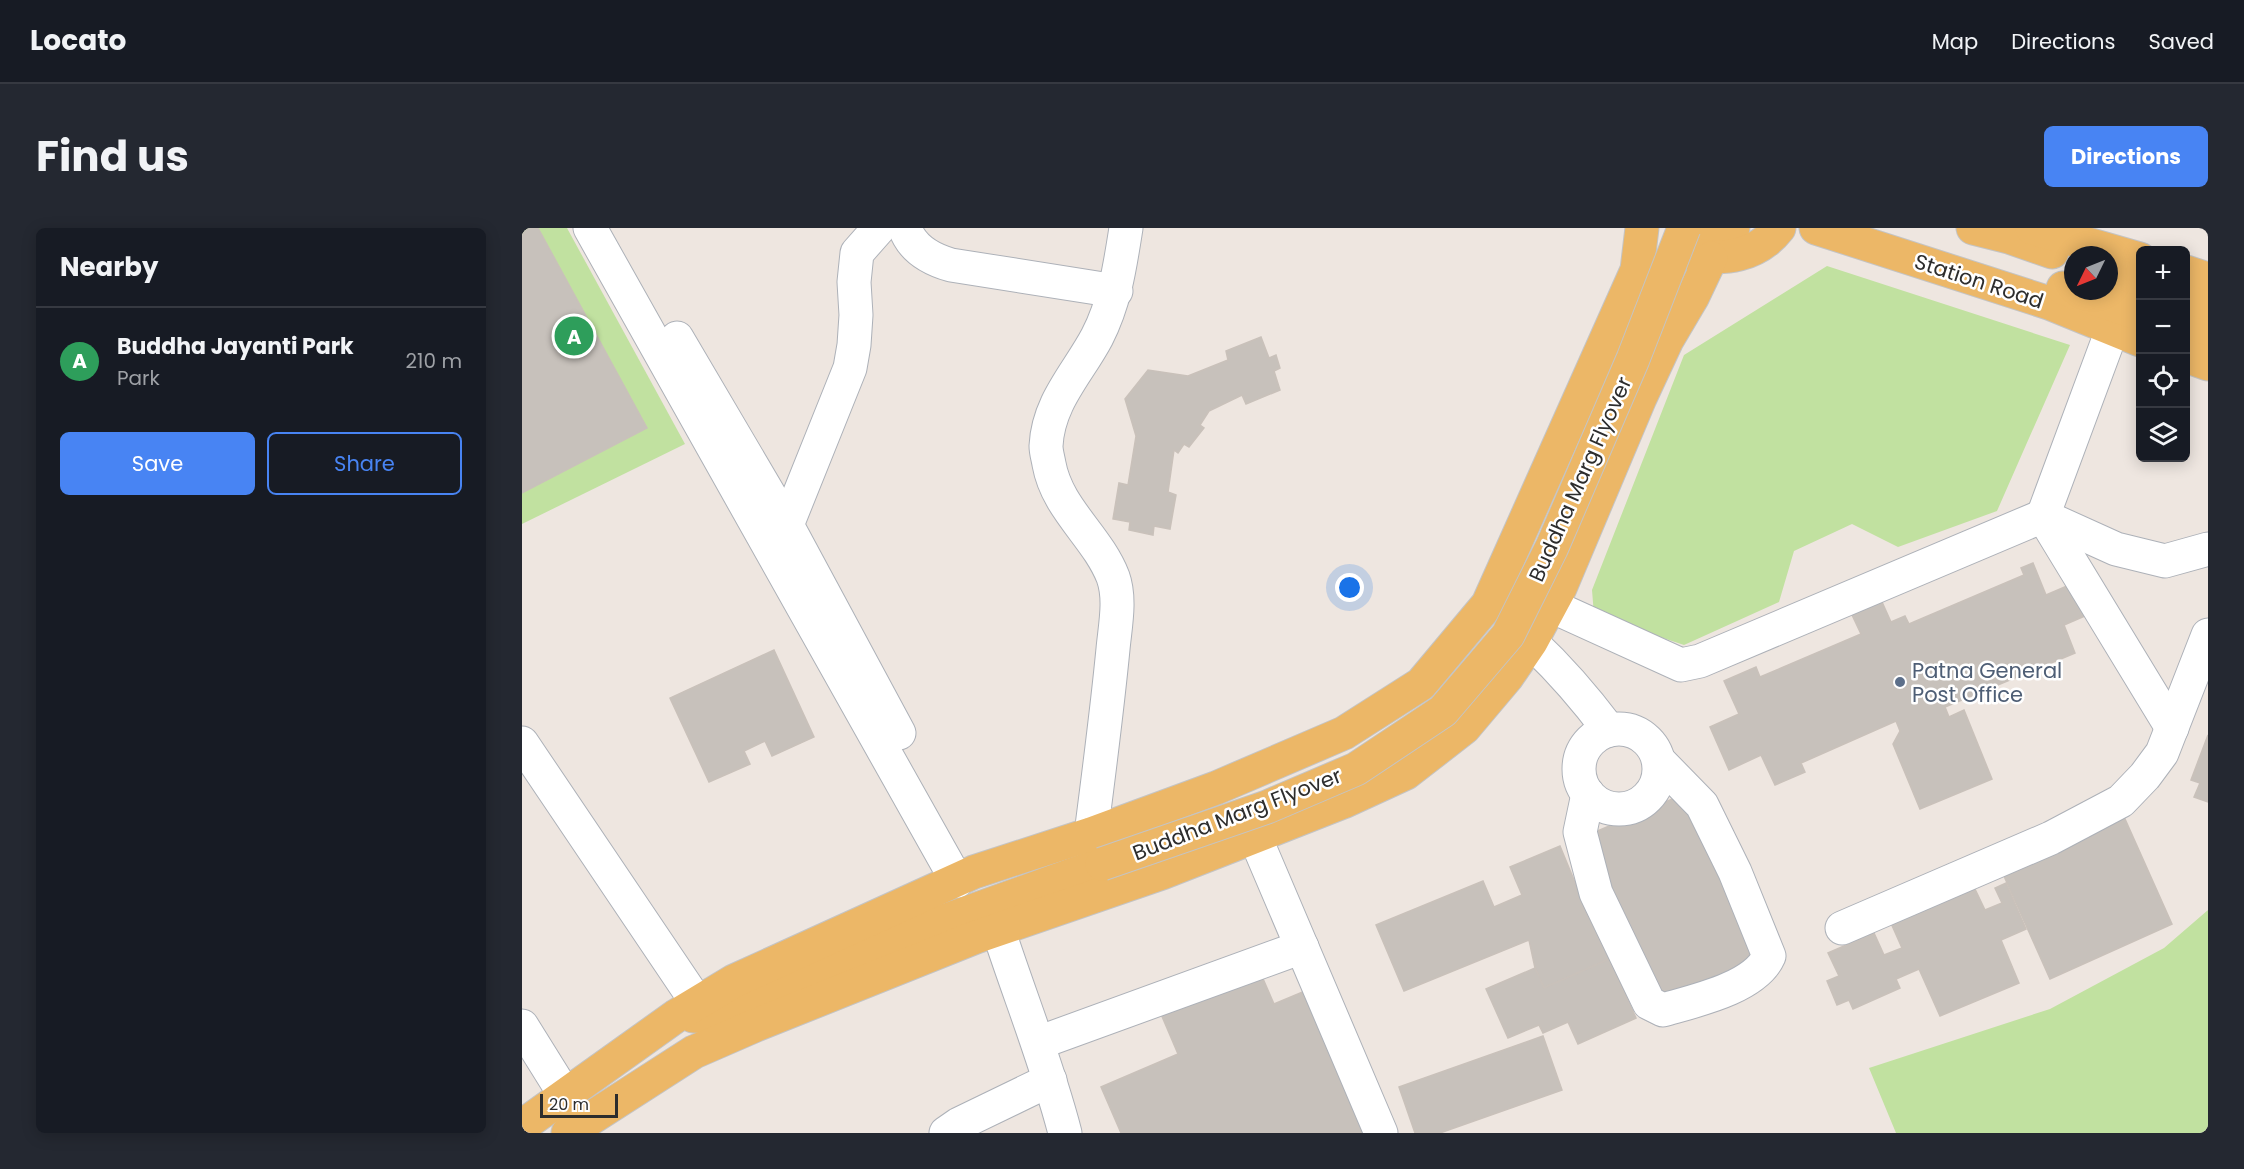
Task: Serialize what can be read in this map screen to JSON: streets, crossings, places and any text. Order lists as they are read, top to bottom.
{
  "streets": {
    "main road": ["Station Road", "Buddha Marg Flyover"]
  },
  "places": ["Patna General Post Office"],
  "scale_bar": "20 m",
  "north": "bottom left",
  "page": {
    "header": "Locato",
    "nav": ["Map", "Directions", "Saved"],
    "title": "Find us",
    "buttons": [
      "Directions",
      ["Save", "Share"]
    ],
    "heading": "Nearby",
    "map_buttons": ["+", "−"],
    "list": [
      {
        "mark": "A",
        "name": "Buddha Jayanti Park",
        "note": "Park",
        "value": "210 m"
      }
    ],
    "pins": "A",
    "scale": "20 m"
  }
}
